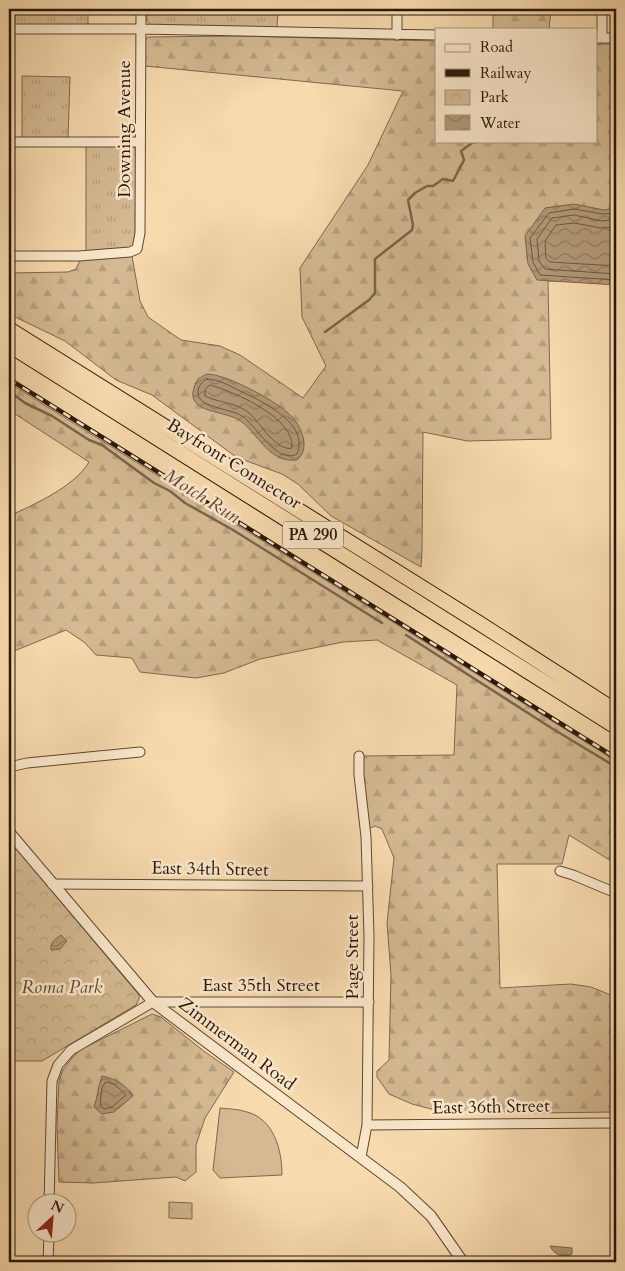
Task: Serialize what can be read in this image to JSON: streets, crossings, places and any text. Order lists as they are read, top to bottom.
{
  "streets": {
    "highway": ["Bayfront Connector", "PA 290"],
    "street": [
      "Downing Avenue",
      "East 34th Street",
      "Page Street",
      "East 35th Street",
      "Zimmerman Road",
      "East 36th Street"
    ]
  },
  "crossings": [
    ["East 34th Street", "Page Street"],
    ["East 34th Street", "Zimmerman Road"],
    ["Page Street", "East 35th Street"],
    ["Page Street", "Zimmerman Road"],
    ["Page Street", "East 36th Street"],
    ["East 35th Street", "Zimmerman Road"]
  ],
  "water": ["Motch Run"],
  "parks": ["Roma Park"],
  "legend": [
    "Road",
    "Railway",
    "Park",
    "Water"
  ],
  "north": "top right"
}
